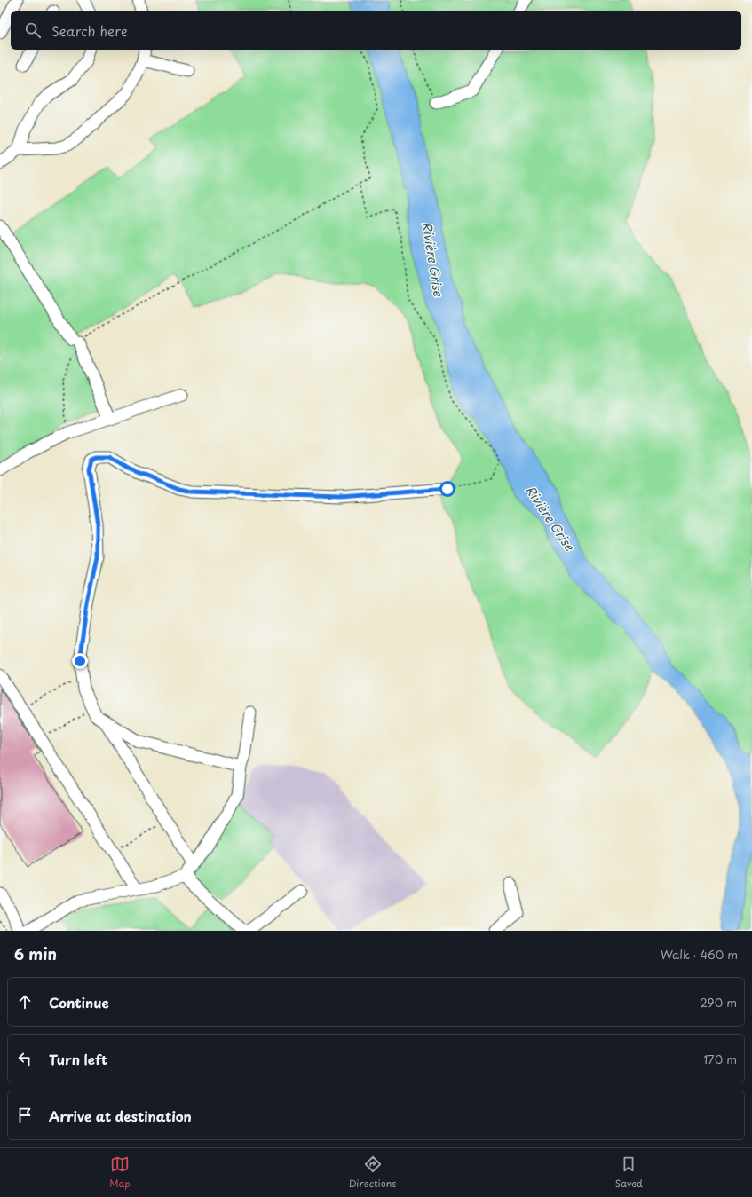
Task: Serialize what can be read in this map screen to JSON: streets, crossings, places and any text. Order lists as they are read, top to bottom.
{
  "water": ["Rivière Grise"],
  "page": {
    "search": "Search here",
    "heading": ["6 min", "Walk · 460 m"],
    "list": [
      ["Continue", "290 m"],
      ["Turn left", "170 m"],
      "Arrive at destination"
    ],
    "nav": ["Map", "Directions", "Saved"]
  }
}
